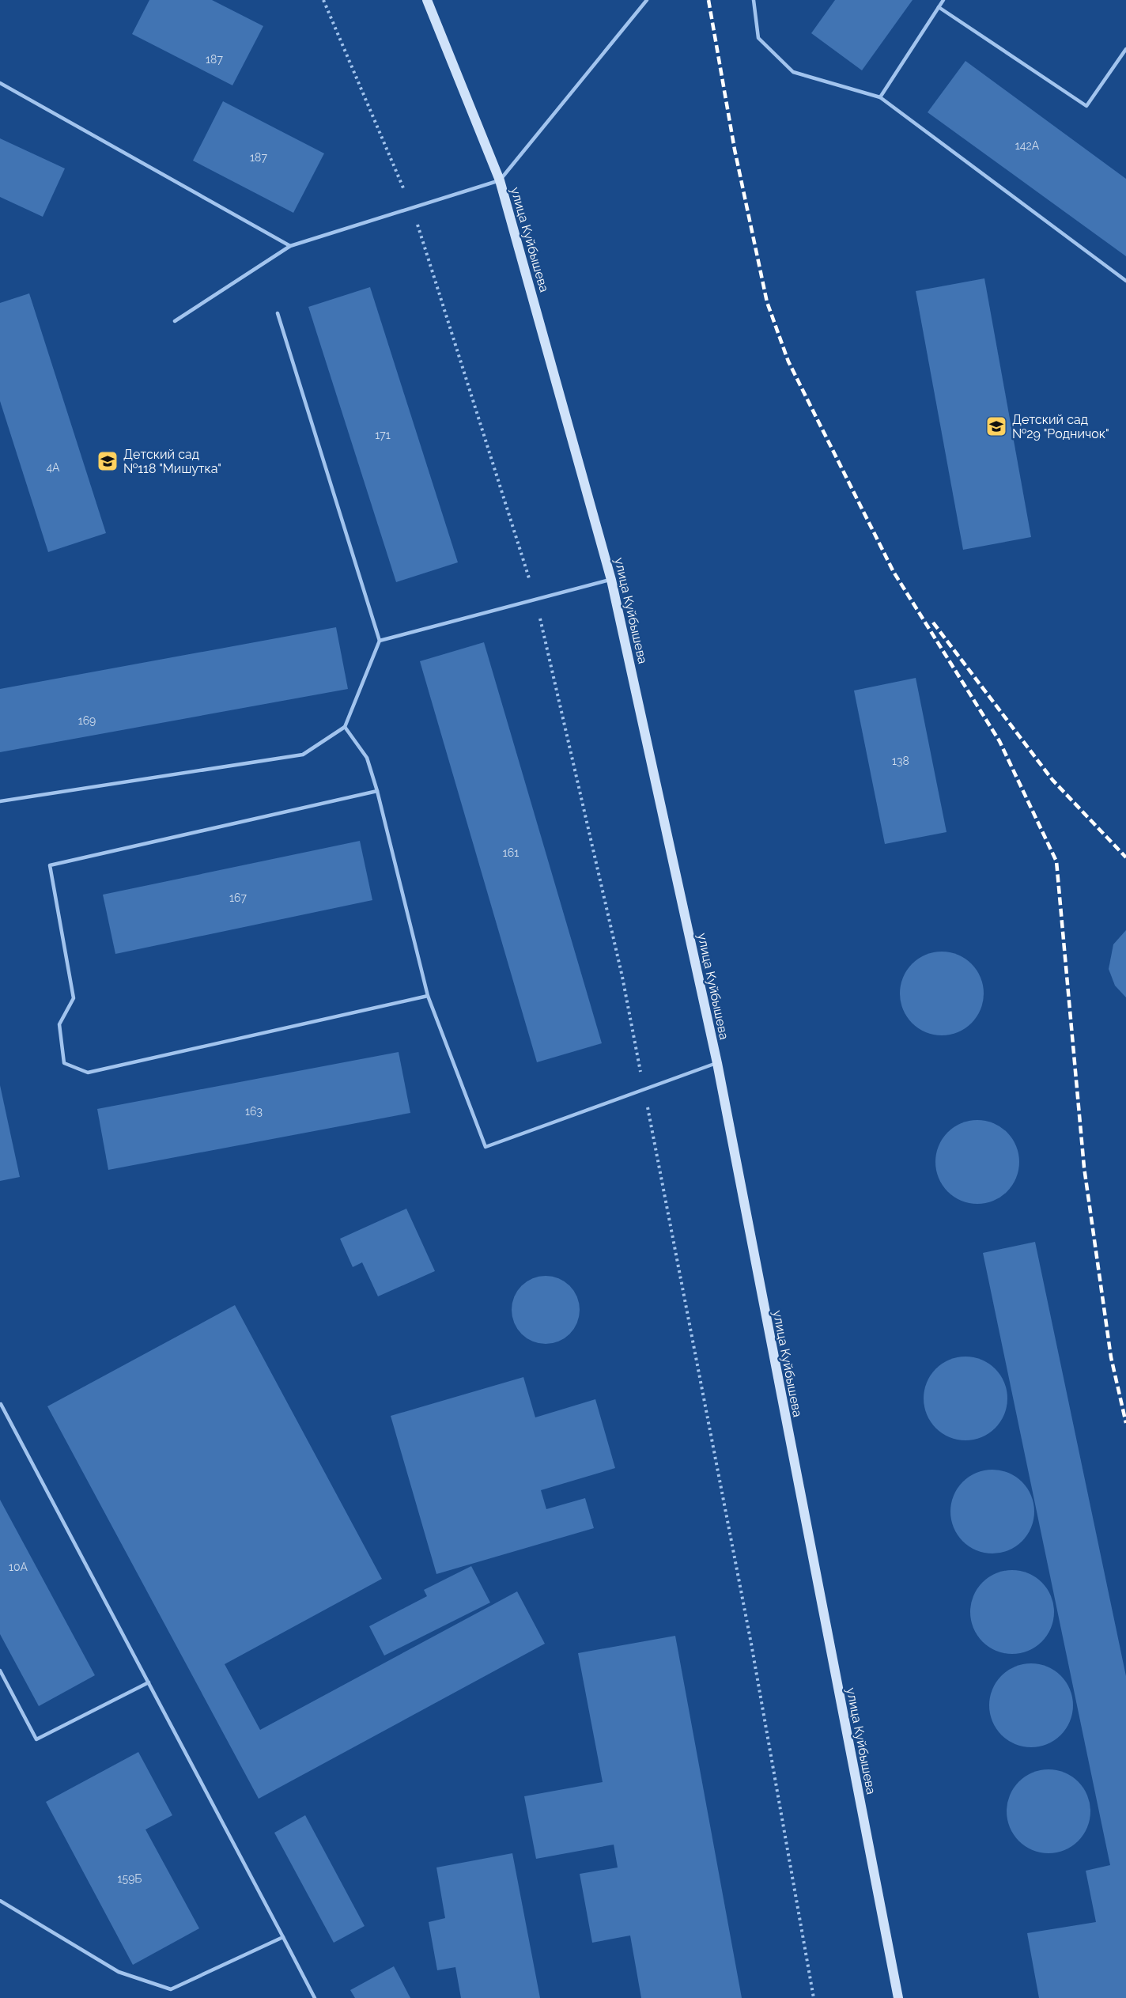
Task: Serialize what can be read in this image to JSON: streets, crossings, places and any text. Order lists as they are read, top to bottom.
{
  "streets": {
    "main road": ["улица Куйбышева"]
  },
  "places": {
    "school or university": ["Детский сад №29 \"Родничок\"", "Детский сад №118 \"Мишутка\""]
  },
  "house_numbers": [
    "187",
    "142А",
    "187",
    "171",
    "4А",
    "169",
    "138",
    "161",
    "167",
    "163",
    "10А",
    "159Б"
  ]
}
